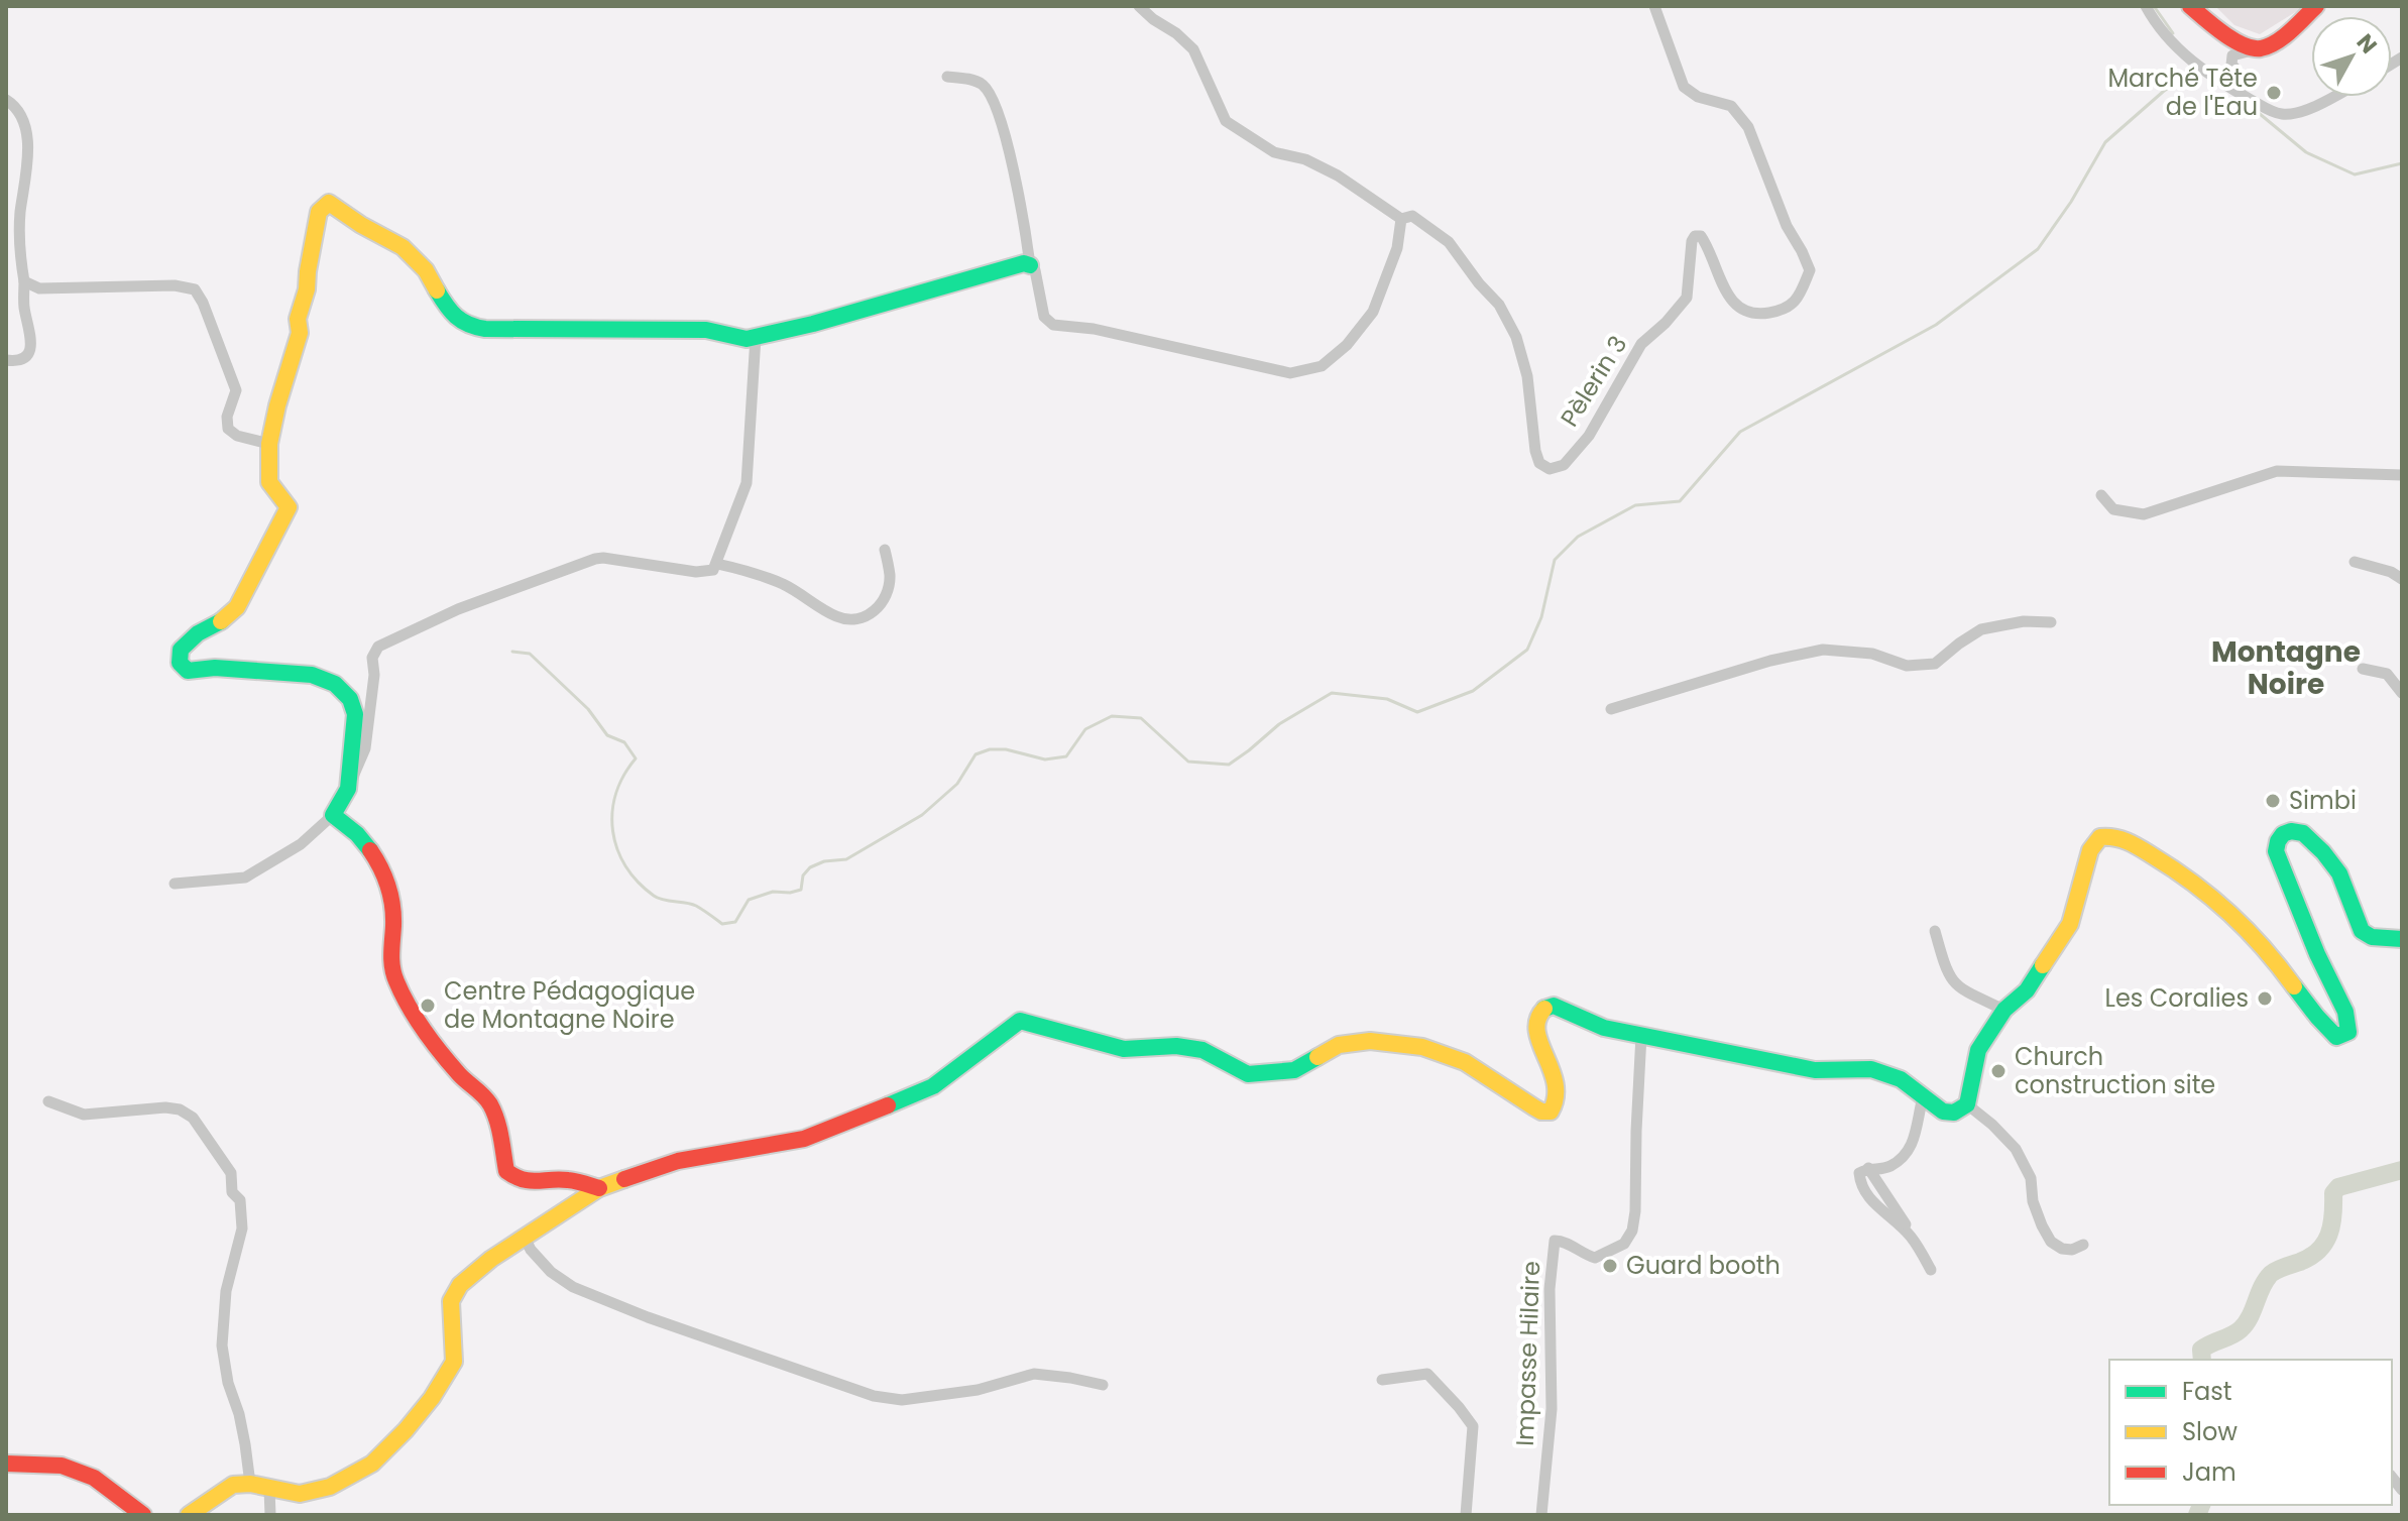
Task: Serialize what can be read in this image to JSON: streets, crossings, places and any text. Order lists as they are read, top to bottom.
{
  "streets": {
    "street": ["Pèlerin 3", "Impasse Hilaire"]
  },
  "districts": ["Montagne Noire"],
  "places": [
    "Marché Tête de l'Eau",
    "Simbi",
    "Les Coralies",
    "Centre Pédagogique de Montagne Noire",
    "Church construction site",
    "Guard booth"
  ],
  "legend": ["Fast", "Slow", "Jam"],
  "north": "top right"
}
